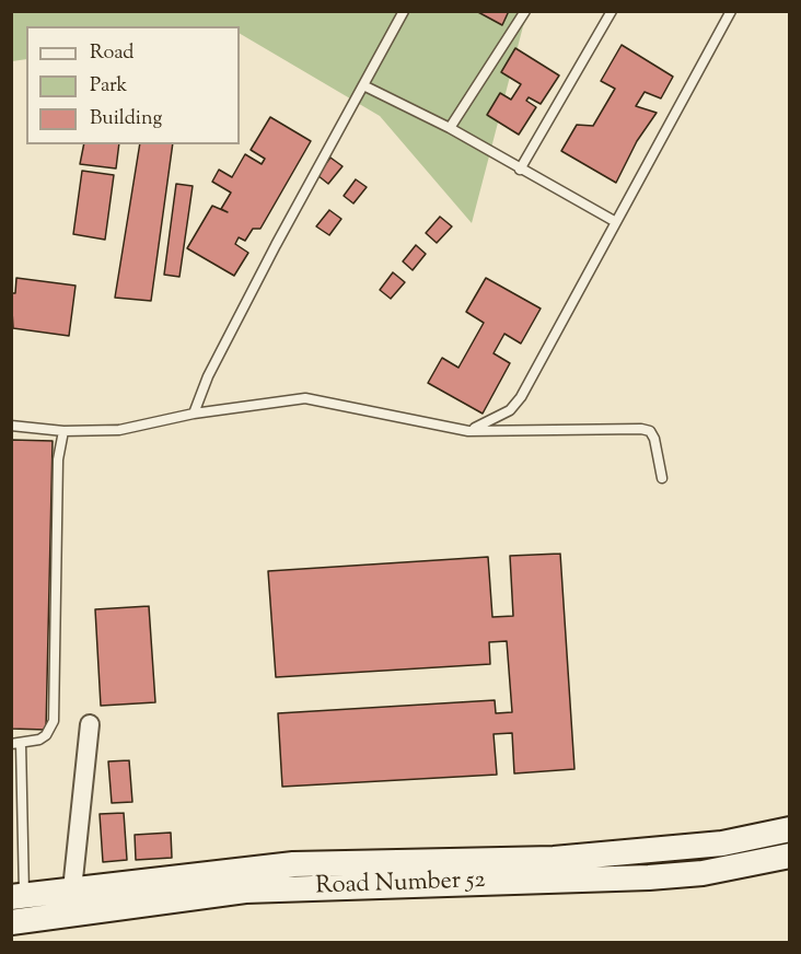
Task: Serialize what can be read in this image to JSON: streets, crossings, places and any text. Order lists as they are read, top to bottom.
{
  "streets": {
    "main road": ["Road Number 52"]
  },
  "legend": ["Road", "Park", "Building"]
}
